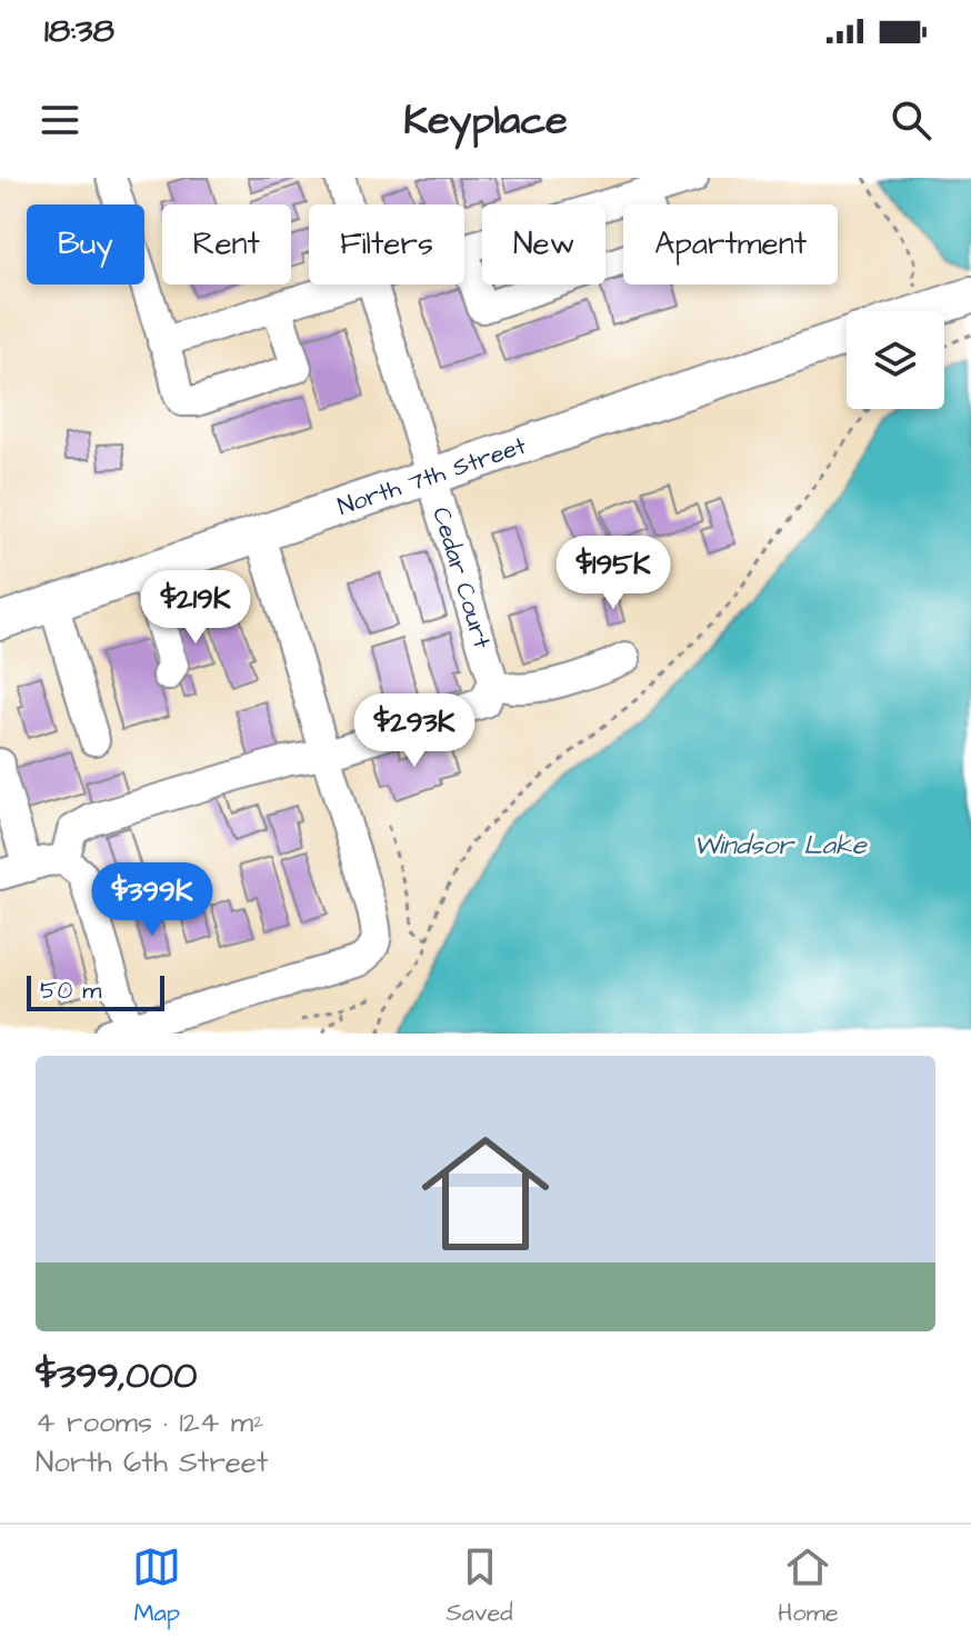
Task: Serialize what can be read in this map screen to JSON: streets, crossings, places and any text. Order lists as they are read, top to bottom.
{
  "streets": {
    "main road": ["North 7th Street"],
    "street": ["Cedar Court"]
  },
  "crossings": [
    ["North 7th Street", "Cedar Court"]
  ],
  "water": ["Windsor Lake"],
  "scale_bar": "50 m",
  "page": {
    "status": "18:38",
    "header": "Keyplace",
    "chip": [
      "Buy",
      "Rent",
      "Filters",
      "New",
      "Apartment"
    ],
    "price": [
      "$195K",
      "$219K",
      "$293K",
      "$399K"
    ],
    "scale": "50 m",
    "list": [
      {
        "name": "$399,000",
        "note": "4 rooms · 124 m² · North 6th Street"
      }
    ],
    "tabs": ["Map", "Saved", "Home"]
  }
}
